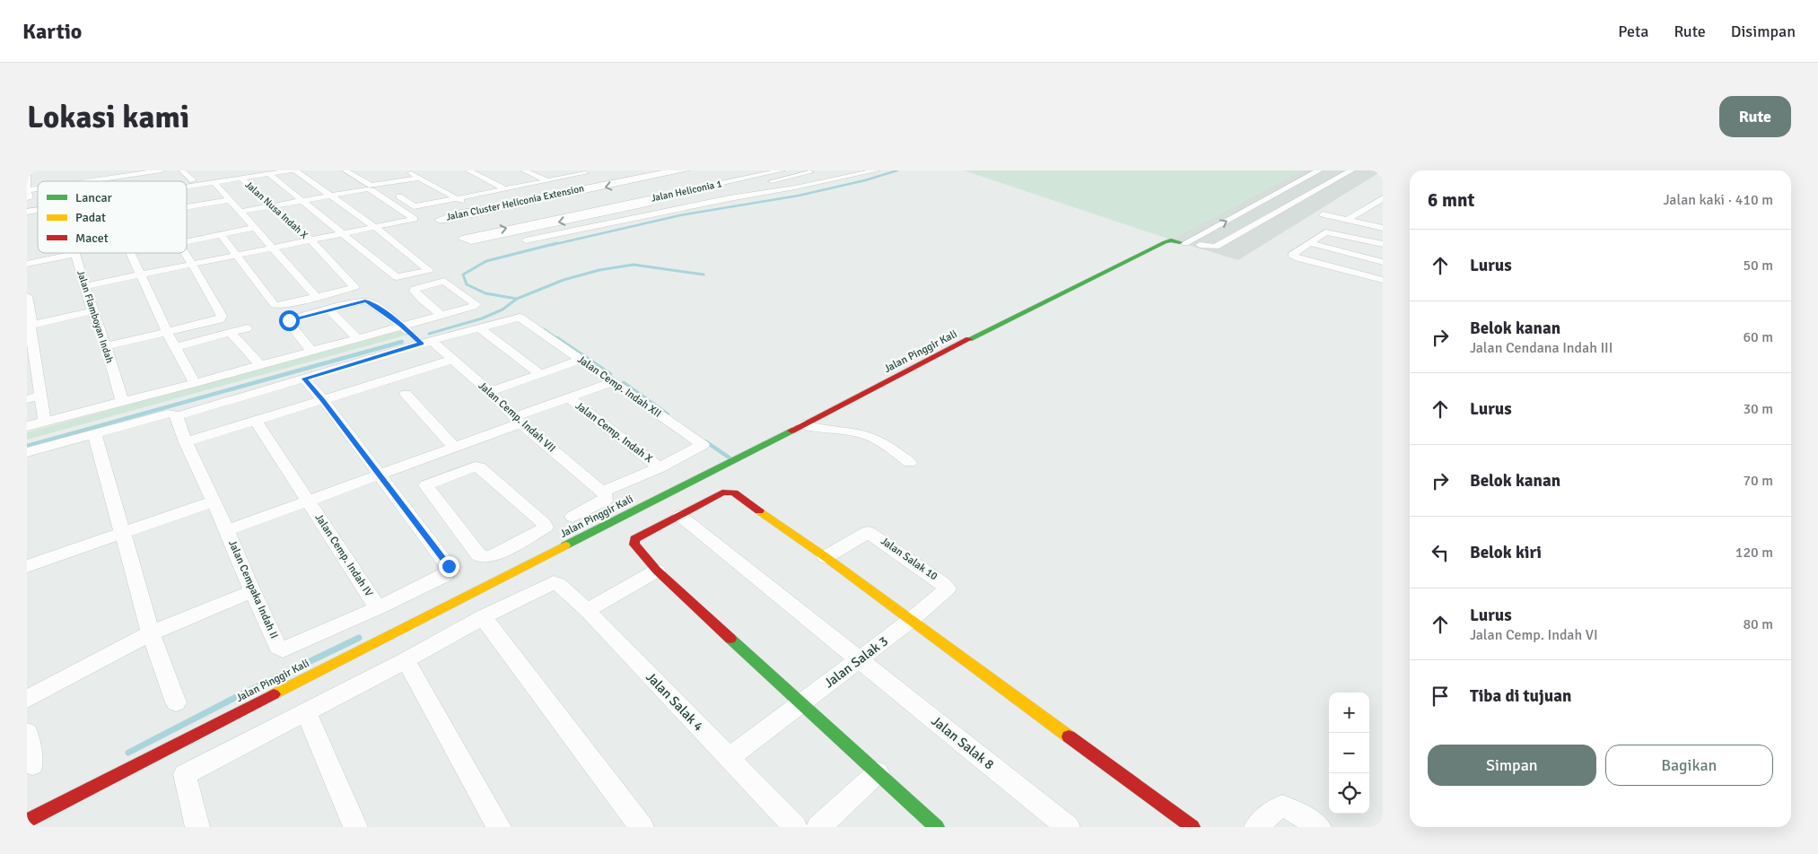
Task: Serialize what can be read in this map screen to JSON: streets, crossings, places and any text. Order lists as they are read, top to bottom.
{
  "streets": {
    "street": [
      "Jalan Heliconia 1",
      "Jalan Cluster Heliconia Extension",
      "Jalan Nusa Indah X",
      "Jalan Flamboyan Indah",
      "Jalan Pinggir Kali",
      "Jalan Cemp. Indah XII",
      "Jalan Cemp. Indah VII",
      "Jalan Cemp. Indah X",
      "Jalan Cemp. Indah IV",
      "Jalan Salak 10",
      "Jalan Cempaka Indah II",
      "Jalan Salak 3",
      "Jalan Salak 4",
      "Jalan Salak 8"
    ]
  },
  "crossings": [
    ["Jalan Cemp. Indah XII", "Jalan Cemp. Indah VII"],
    ["Jalan Cemp. Indah XII", "Jalan Cemp. Indah X"],
    ["Jalan Cemp. Indah XII", "Jalan Cempaka Indah II"],
    ["Jalan Cemp. Indah IV", "Jalan Cempaka Indah II"],
    ["Jalan Salak 10", "Jalan Salak 3"],
    ["Jalan Salak 3", "Jalan Salak 4"],
    ["Jalan Salak 3", "Jalan Salak 8"]
  ],
  "legend": ["Lancar", "Padat", "Macet"],
  "page": {
    "header": "Kartio",
    "nav": ["Peta", "Rute", "Disimpan"],
    "buttons": [
      "Rute",
      ["Simpan", "Bagikan"]
    ],
    "title": "Lokasi kami",
    "heading": ["6 mnt", "Jalan kaki · 410 m"],
    "list": [
      ["Lurus", "50 m"],
      ["Belok kanan", "Jalan Cendana Indah III", "60 m"],
      ["Lurus", "30 m"],
      ["Belok kanan", "70 m"],
      ["Belok kiri", "120 m"],
      ["Lurus", "Jalan Cemp. Indah VI", "80 m"],
      "Tiba di tujuan"
    ],
    "map_buttons": ["+", "−"]
  }
}
